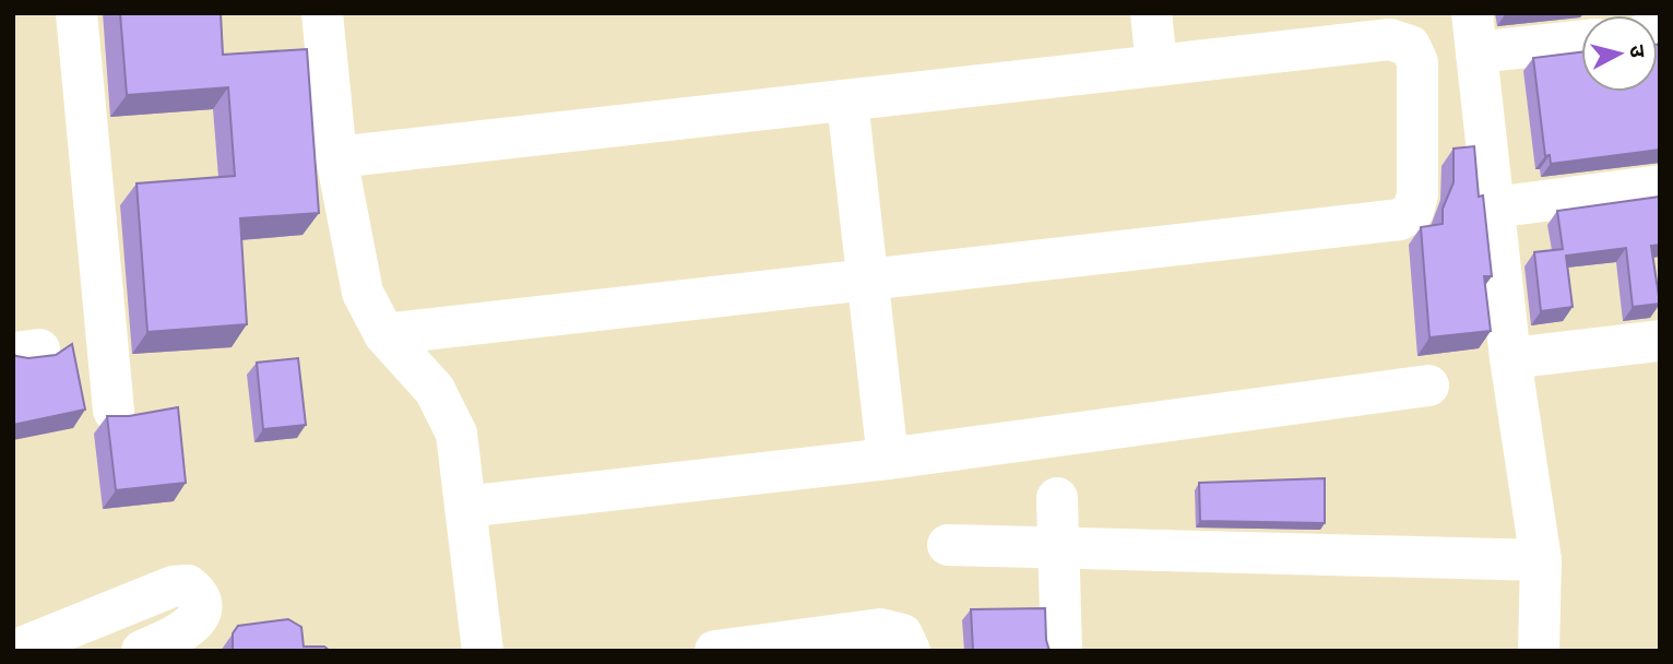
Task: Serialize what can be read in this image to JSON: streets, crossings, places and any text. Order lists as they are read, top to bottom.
{
  "north": "right"
}
